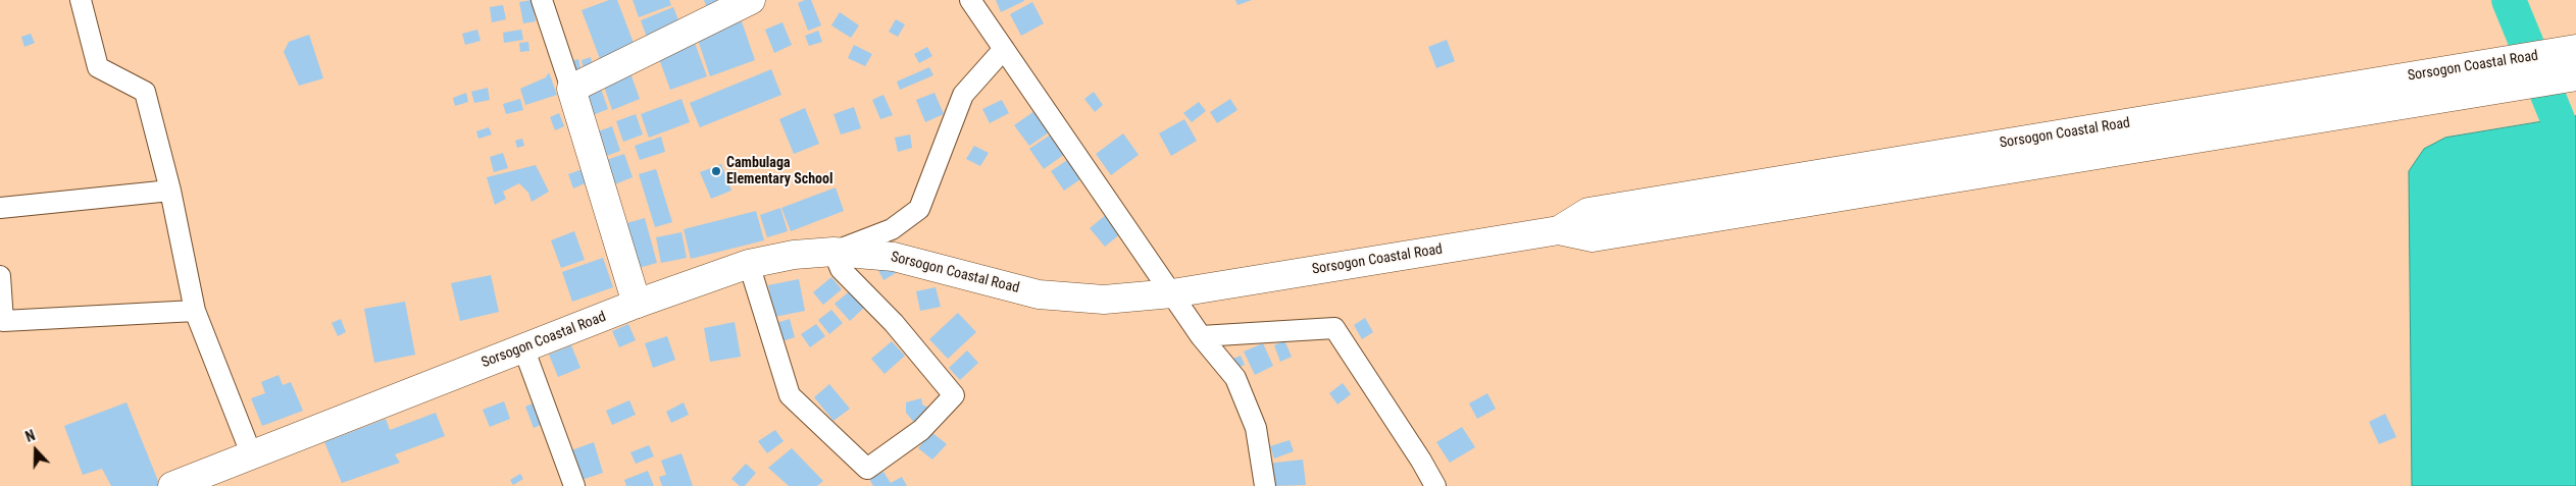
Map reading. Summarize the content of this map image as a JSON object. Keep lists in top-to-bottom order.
{
  "streets": {
    "main road": ["Sorsogon Coastal Road"]
  },
  "places": ["Cambulaga Elementary School"],
  "north": "top"
}
